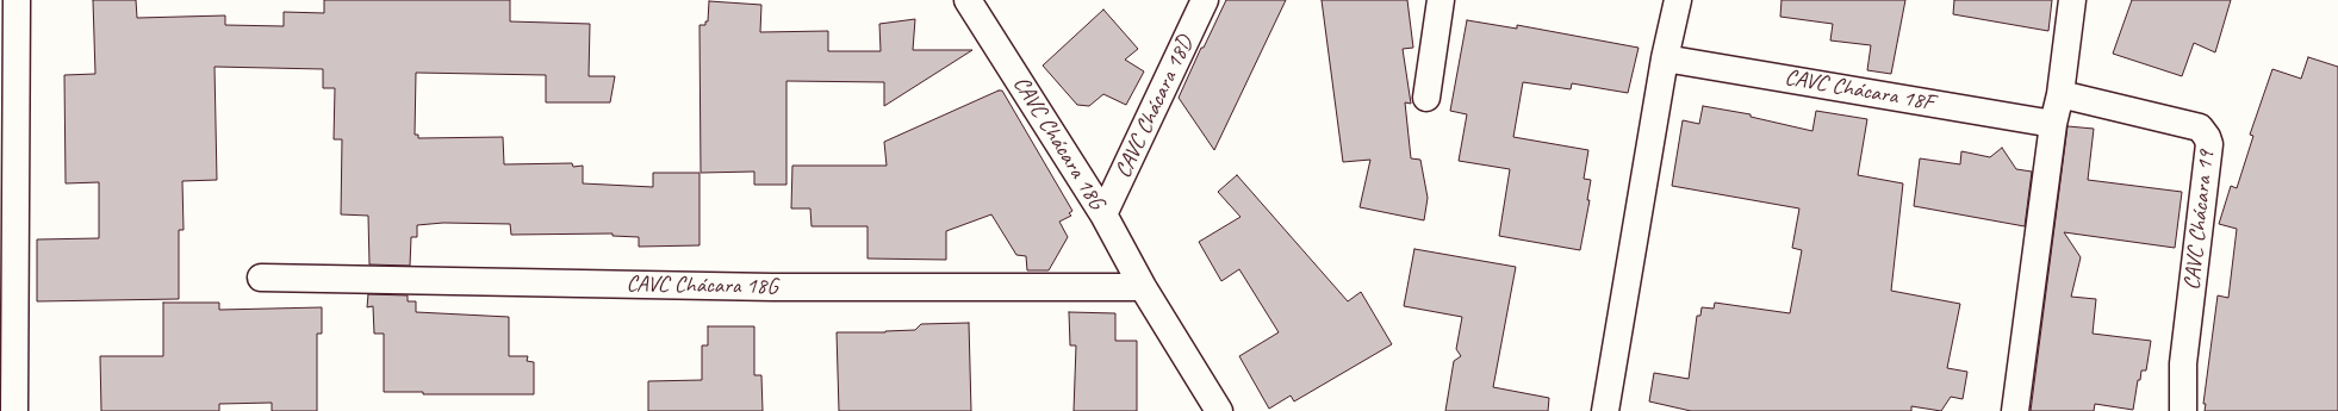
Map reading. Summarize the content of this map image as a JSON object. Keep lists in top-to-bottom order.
{
  "streets": {
    "street": [
      "CAVC Chácara 18F",
      "CAVC Chácara 18D",
      "CAVC Chácara 18G",
      "CAVC Chácara 19"
    ]
  },
  "crossings": [
    ["CAVC Chácara 18D", "CAVC Chácara 18G"]
  ]
}
